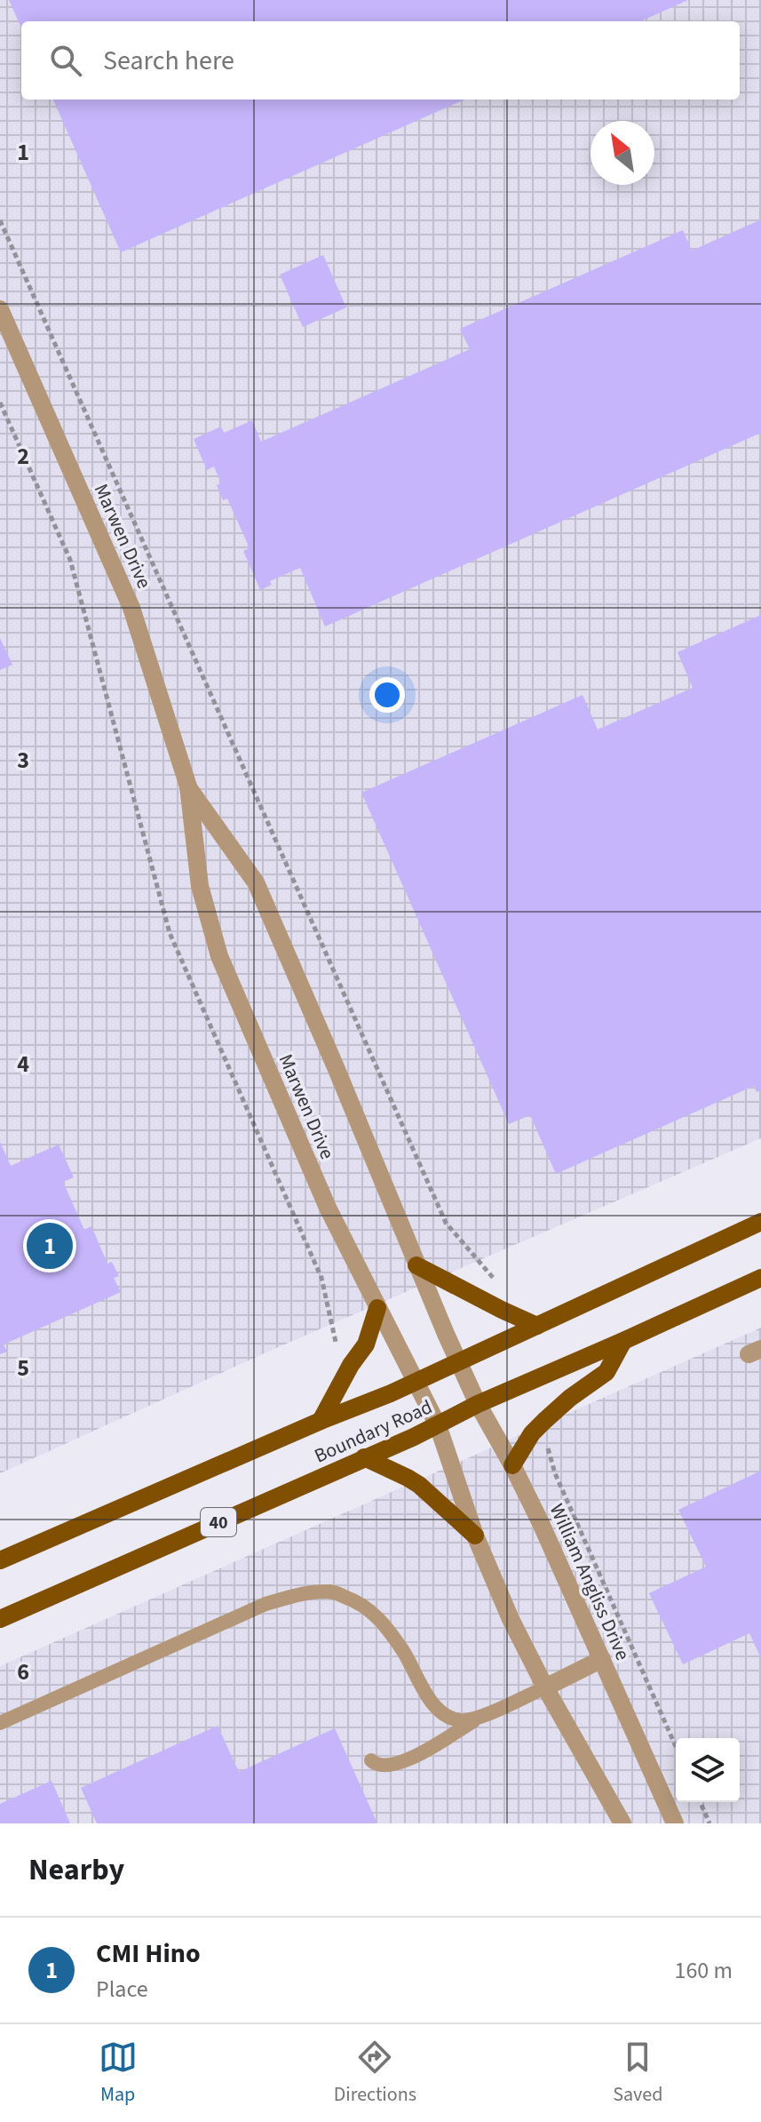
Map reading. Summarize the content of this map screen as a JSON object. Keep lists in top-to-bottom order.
{
  "streets": {
    "main road": ["Boundary Road", "40"],
    "street": ["Marwen Drive", "William Angliss Drive"]
  },
  "crossings": [
    ["Marwen Drive", "Boundary Road"],
    ["Marwen Drive", "William Angliss Drive"],
    ["Boundary Road", "William Angliss Drive"]
  ],
  "north": "top left",
  "page": {
    "search": "Search here",
    "pins": "1",
    "heading": "Nearby",
    "list": [
      {
        "mark": "1",
        "name": "CMI Hino",
        "note": "Place",
        "value": "160 m"
      }
    ],
    "nav": ["Map", "Directions", "Saved"]
  },
  "grid": {
    "rows": [
      "1",
      "2",
      "3",
      "4",
      "5",
      "6"
    ]
  }
}
